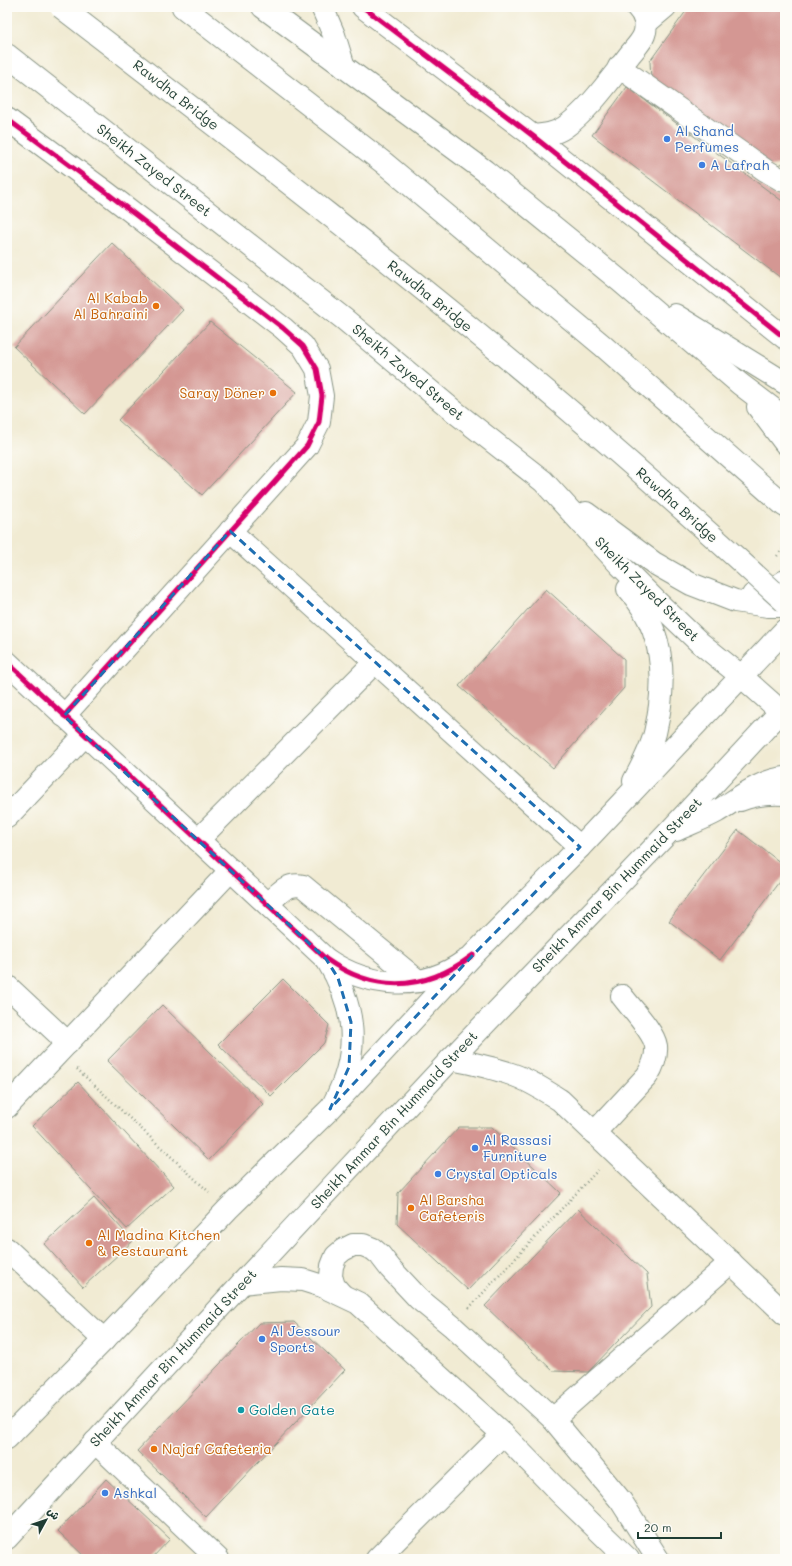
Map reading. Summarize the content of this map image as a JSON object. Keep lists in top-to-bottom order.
{
  "streets": {
    "main road": ["Rawdha Bridge", "Sheikh Zayed Street", "Sheikh Ammar Bin Hummaid Street"]
  },
  "crossings": [
    ["Sheikh Zayed Street", "Sheikh Ammar Bin Hummaid Street"]
  ],
  "places": [
    "Al Shand Perfumes",
    "A Lafrah",
    "Al Kabab Al Bahraini",
    "Saray Döner",
    "Al Rassasi Furniture",
    "Crystal Opticals",
    "Al Barsha Cafeteris",
    "Al Madina Kitchen & Restaurant",
    "Al Jessour Sports",
    "Golden Gate",
    "Najaf Cafeteria",
    "Ashkal"
  ],
  "scale_bar": "20 m",
  "north": "top right"
}
